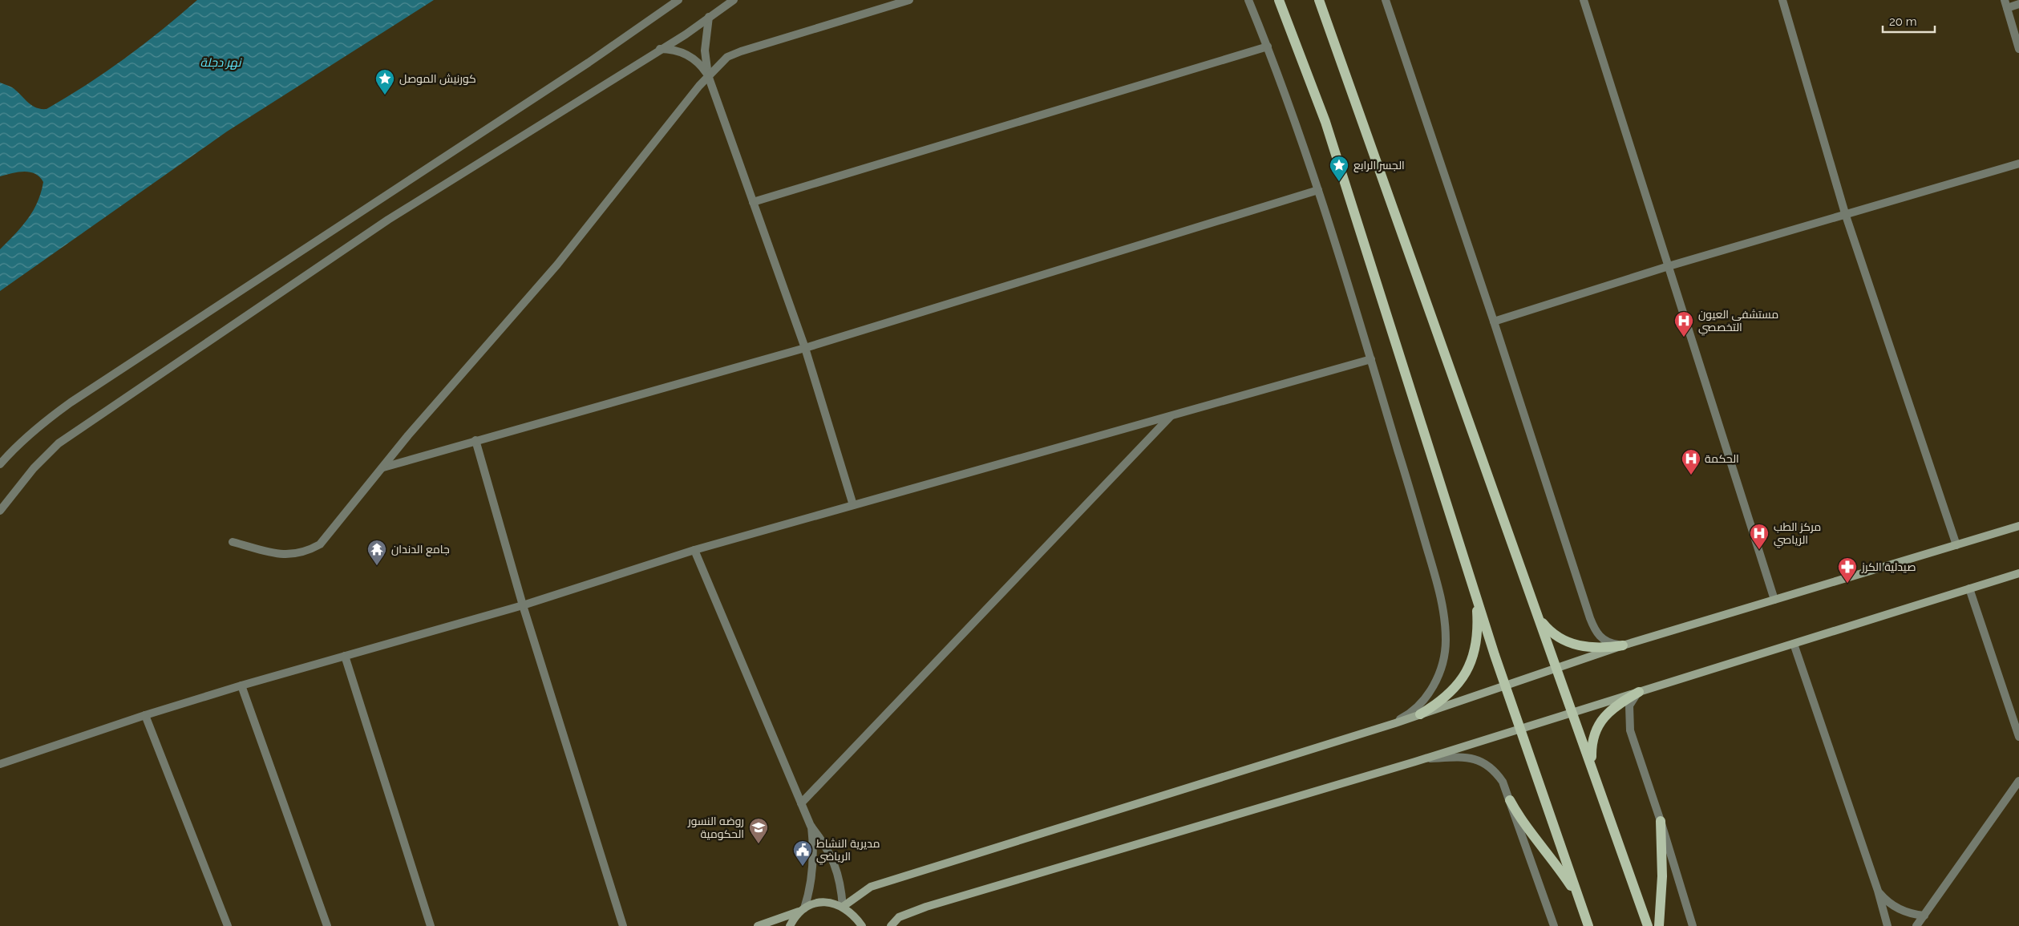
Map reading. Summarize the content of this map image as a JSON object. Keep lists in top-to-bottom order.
{
  "water": ["نهر دجلة"],
  "places": {
    "place": ["كورنيش الموصل", "الجسر الرابع"],
    "hospital": ["مستشفى العيون التخصصي", "الحكمة", "مركز الطب الرياصي"],
    "temple": ["جامع الدندان"],
    "pharmacy": ["صيدلية الكرز"],
    "school or university": ["روضه النسور الحكومية"],
    "public building": ["مديرية النشاط الرياضي"]
  },
  "scale_bar": "20 m"
}
